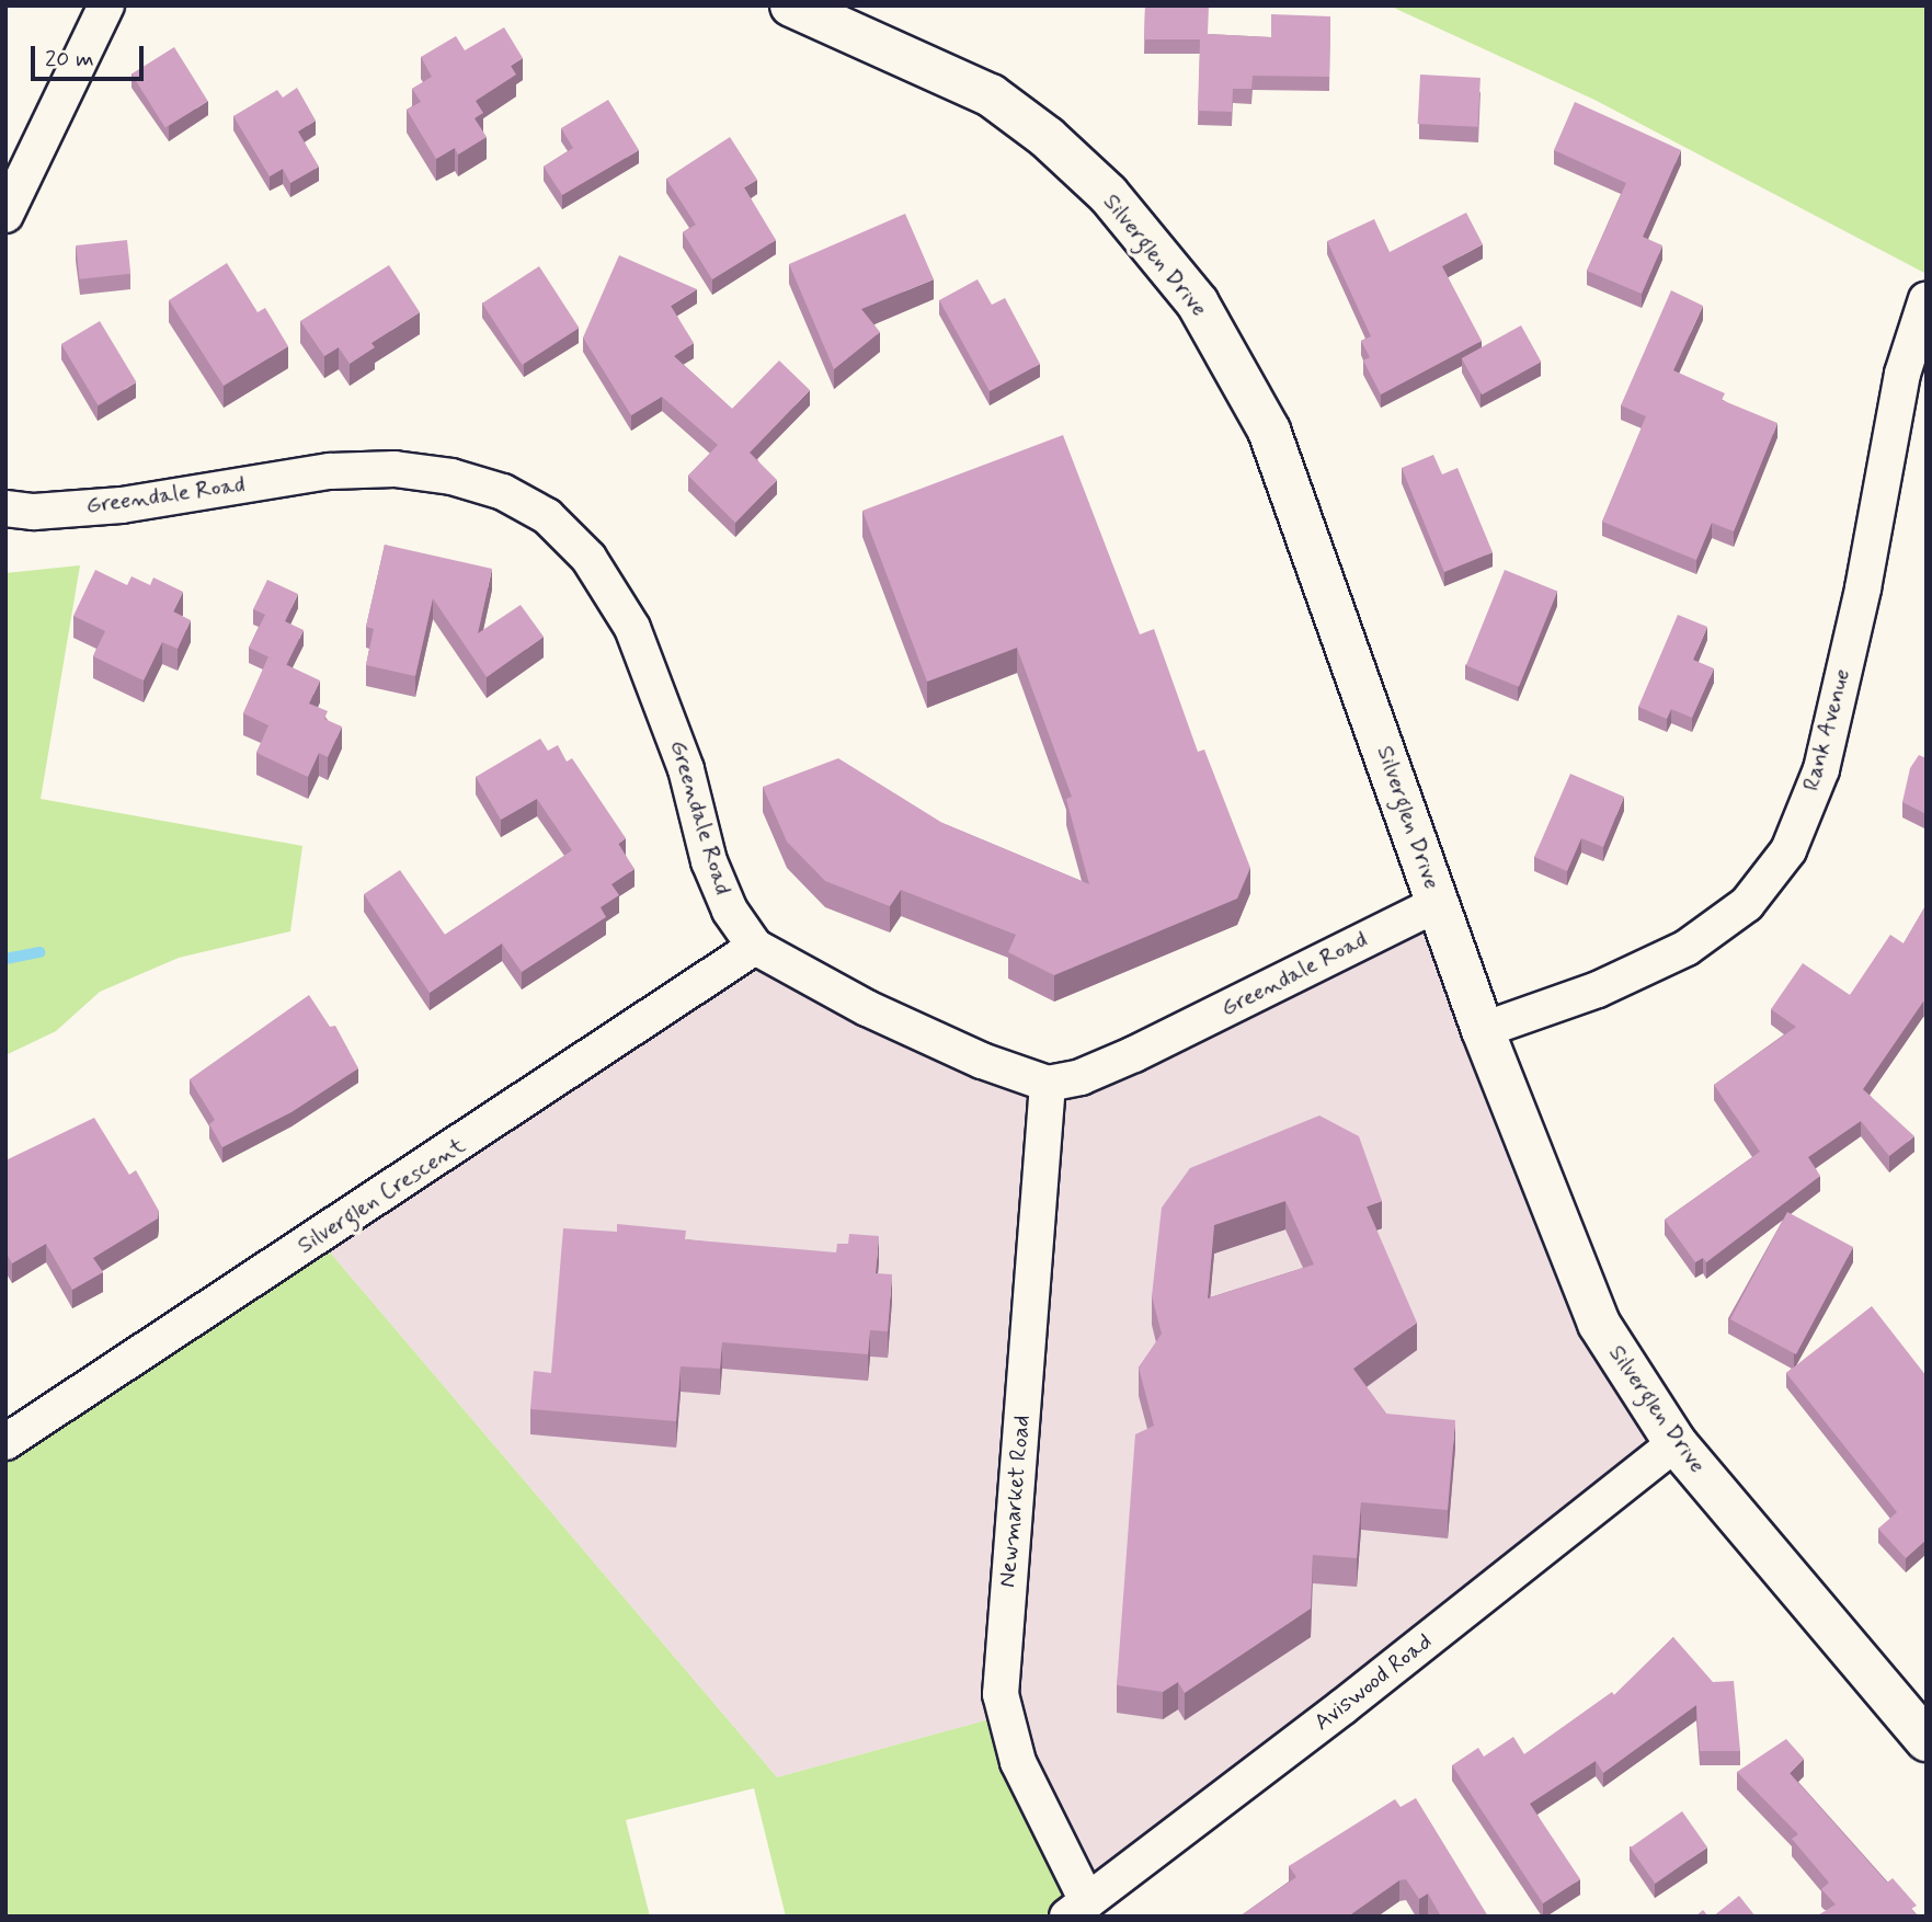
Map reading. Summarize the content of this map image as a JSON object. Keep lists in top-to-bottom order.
{
  "streets": {
    "street": [
      "Silverglen Drive",
      "Greendale Road",
      "Rank Avenue",
      "Silverglen Crescent",
      "Newmarket Road",
      "Aviswood Road"
    ]
  },
  "crossings": [
    ["Silverglen Drive", "Greendale Road"],
    ["Silverglen Drive", "Rank Avenue"],
    ["Silverglen Drive", "Aviswood Road"],
    ["Greendale Road", "Silverglen Crescent"],
    ["Greendale Road", "Newmarket Road"],
    ["Newmarket Road", "Aviswood Road"]
  ],
  "scale_bar": "20 m"
}
